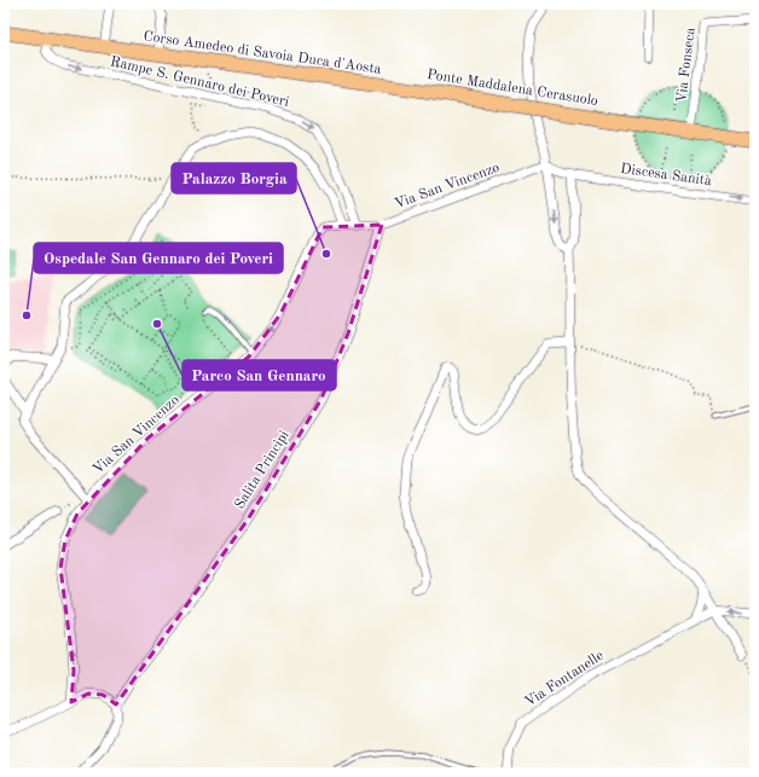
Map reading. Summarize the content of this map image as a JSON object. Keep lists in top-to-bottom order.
{
  "streets": {
    "main road": ["Corso Amedeo di Savoia Duca d'Aosta", "Ponte Maddalena Cerasuolo"],
    "street": [
      "Via Fonseca",
      "Rampe S. Gennaro dei Poveri",
      "Discesa Sanità",
      "Via San Vincenzo",
      "Salita Principi",
      "Via Fontanelle"
    ]
  },
  "crossings": [
    ["Corso Amedeo di Savoia Duca d'Aosta", "Rampe S. Gennaro dei Poveri"],
    ["Corso Amedeo di Savoia Duca d'Aosta", "Ponte Maddalena Cerasuolo"],
    ["Via Fonseca", "Ponte Maddalena Cerasuolo"],
    ["Rampe S. Gennaro dei Poveri", "Via San Vincenzo"],
    ["Discesa Sanità", "Via San Vincenzo"],
    ["Via San Vincenzo", "Salita Principi"]
  ],
  "one_way": ["Rampe S. Gennaro dei Poveri", "Discesa Sanità", "Via San Vincenzo"],
  "places": ["Palazzo Borgia", "Ospedale San Gennaro dei Poveri", "Parco San Gennaro"]
}
